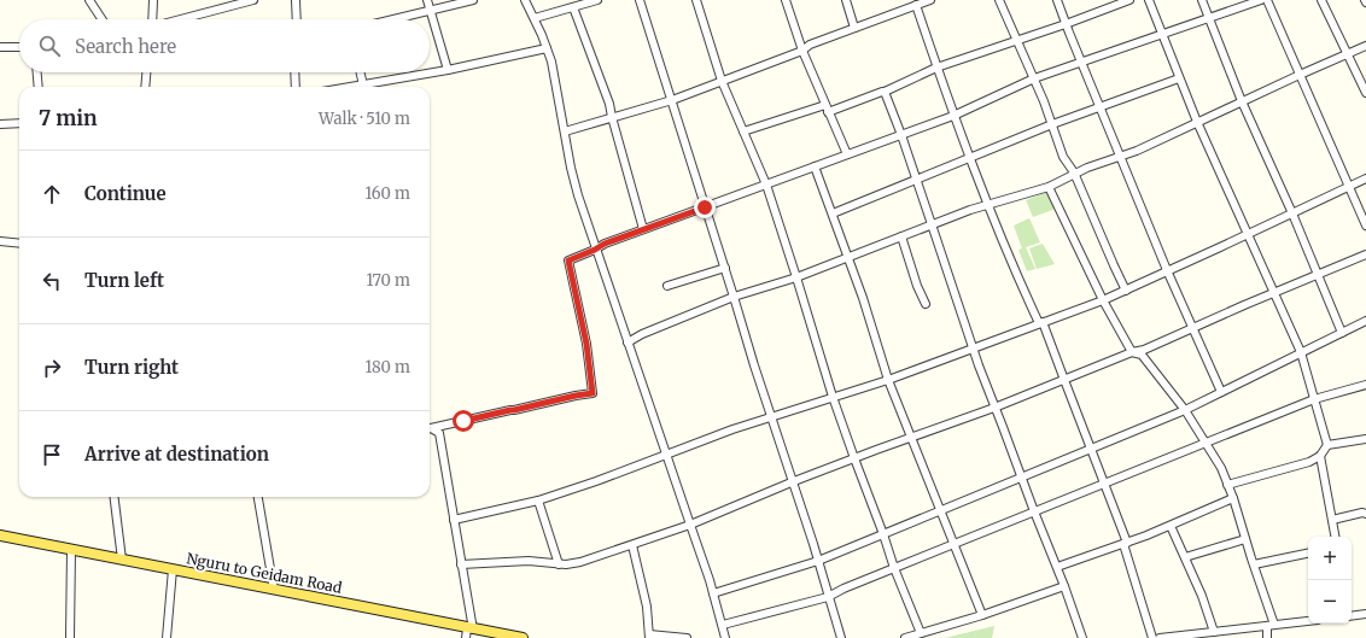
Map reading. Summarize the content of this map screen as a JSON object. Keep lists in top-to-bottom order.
{
  "streets": {
    "main road": ["Nguru to Geidam Road"]
  },
  "page": {
    "search": "Search here",
    "heading": ["7 min", "Walk · 510 m"],
    "list": [
      ["Continue", "160 m"],
      ["Turn left", "170 m"],
      ["Turn right", "180 m"],
      "Arrive at destination"
    ],
    "map_buttons": ["+", "−"]
  }
}
